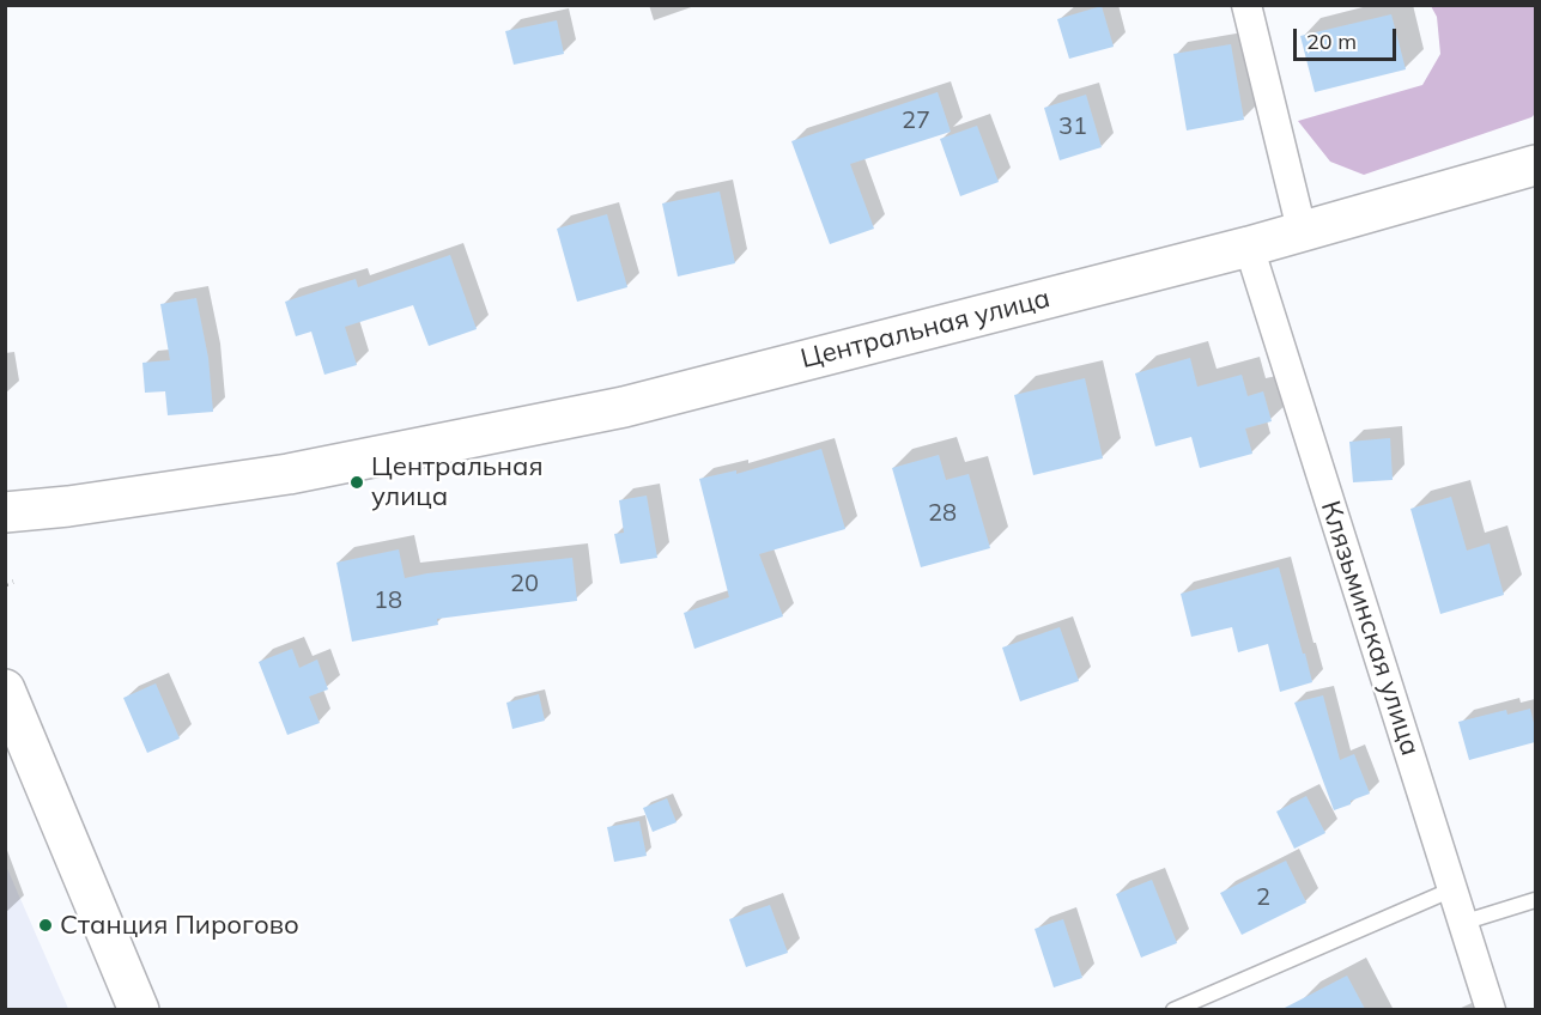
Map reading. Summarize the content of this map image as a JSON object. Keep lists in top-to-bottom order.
{
  "streets": {
    "street": ["Центральная улица", "Клязьминская улица"]
  },
  "crossings": [
    ["Центральная улица", "Клязьминская улица"]
  ],
  "places": ["Центральная улица", "Станция Пирогово"],
  "house_numbers": [
    "27",
    "31",
    "28",
    "20",
    "18",
    "2"
  ],
  "scale_bar": "20 m"
}
